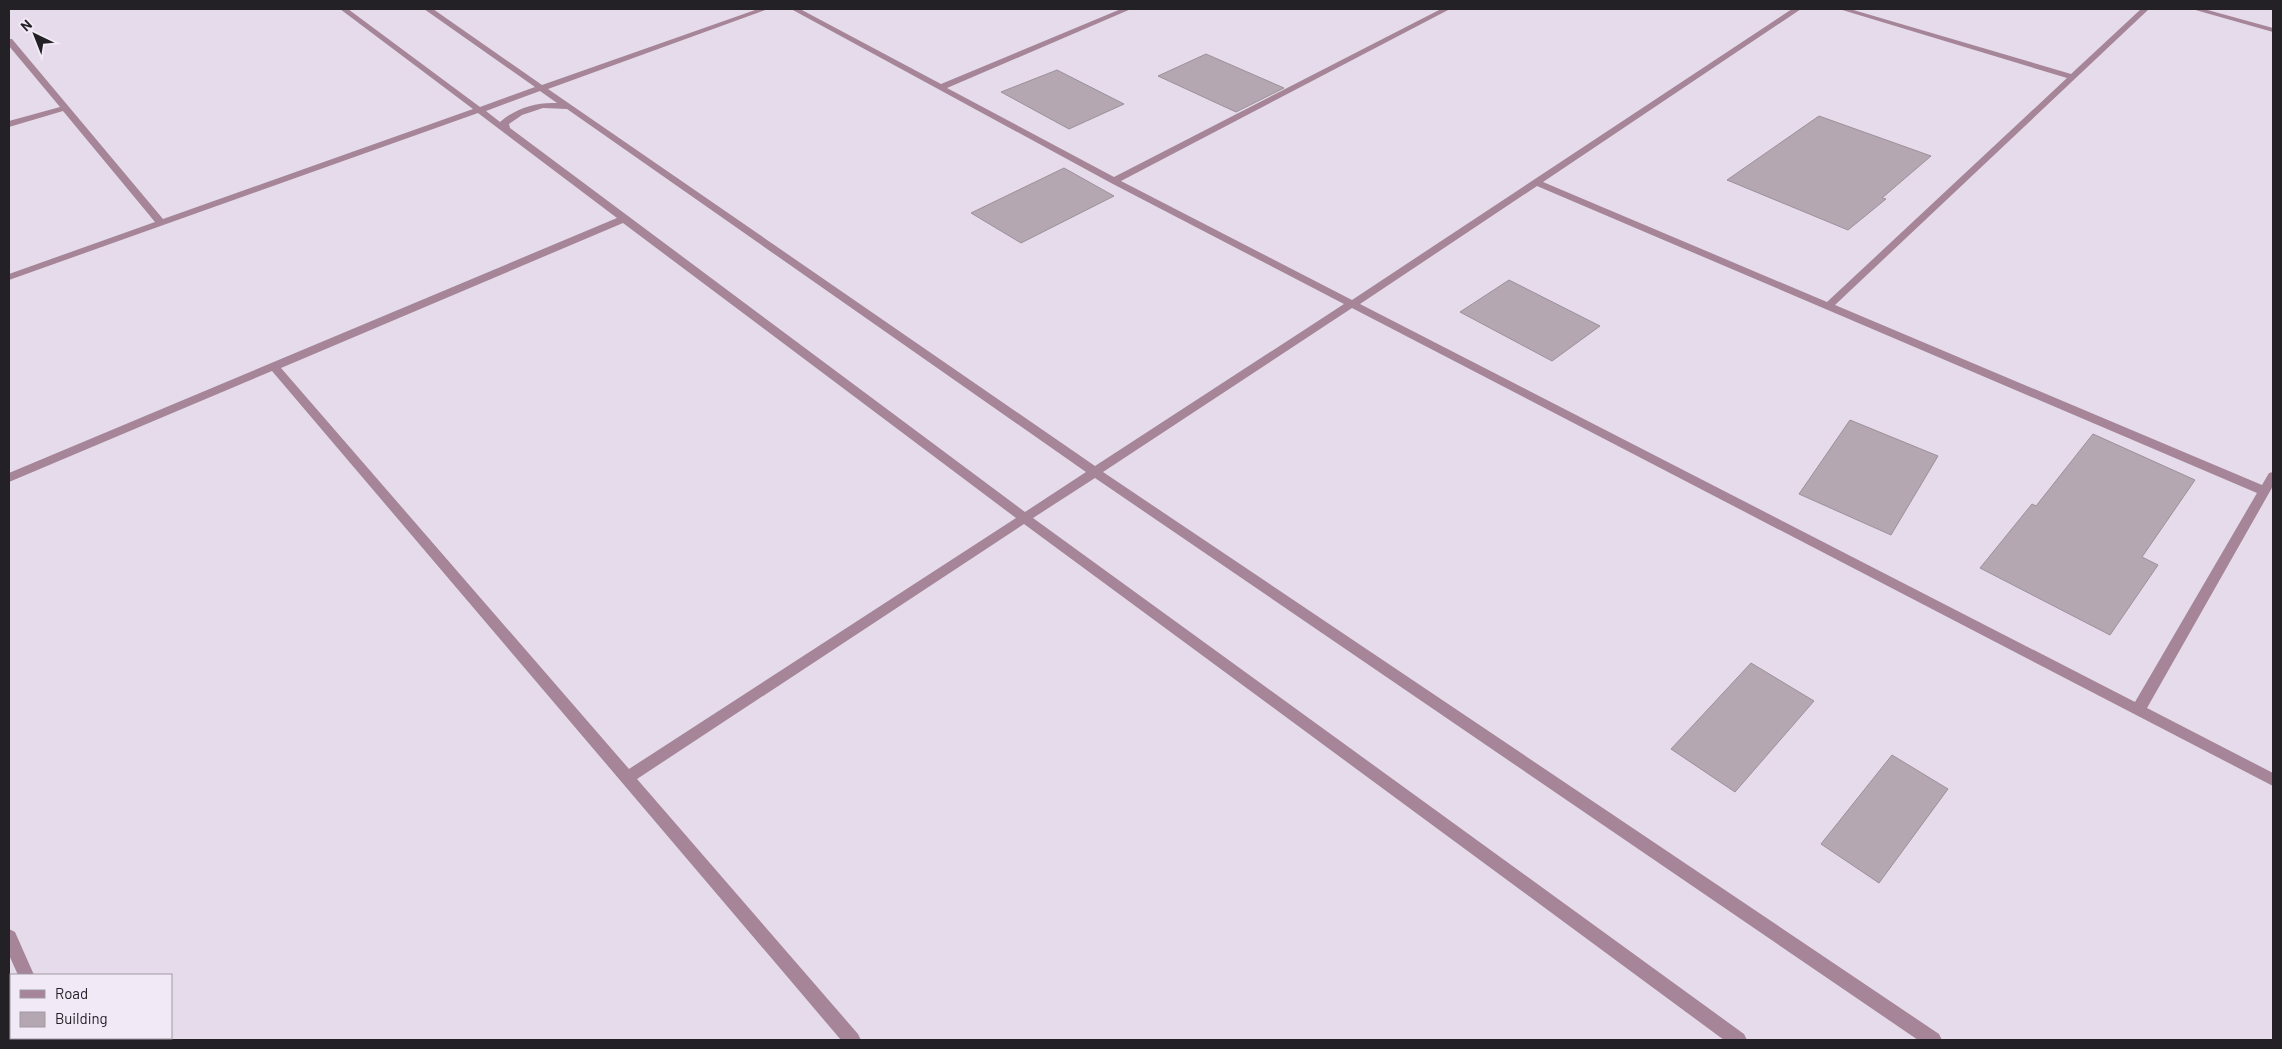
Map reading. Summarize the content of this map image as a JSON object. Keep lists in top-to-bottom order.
{
  "legend": ["Road", "Building"],
  "north": "top left"
}
